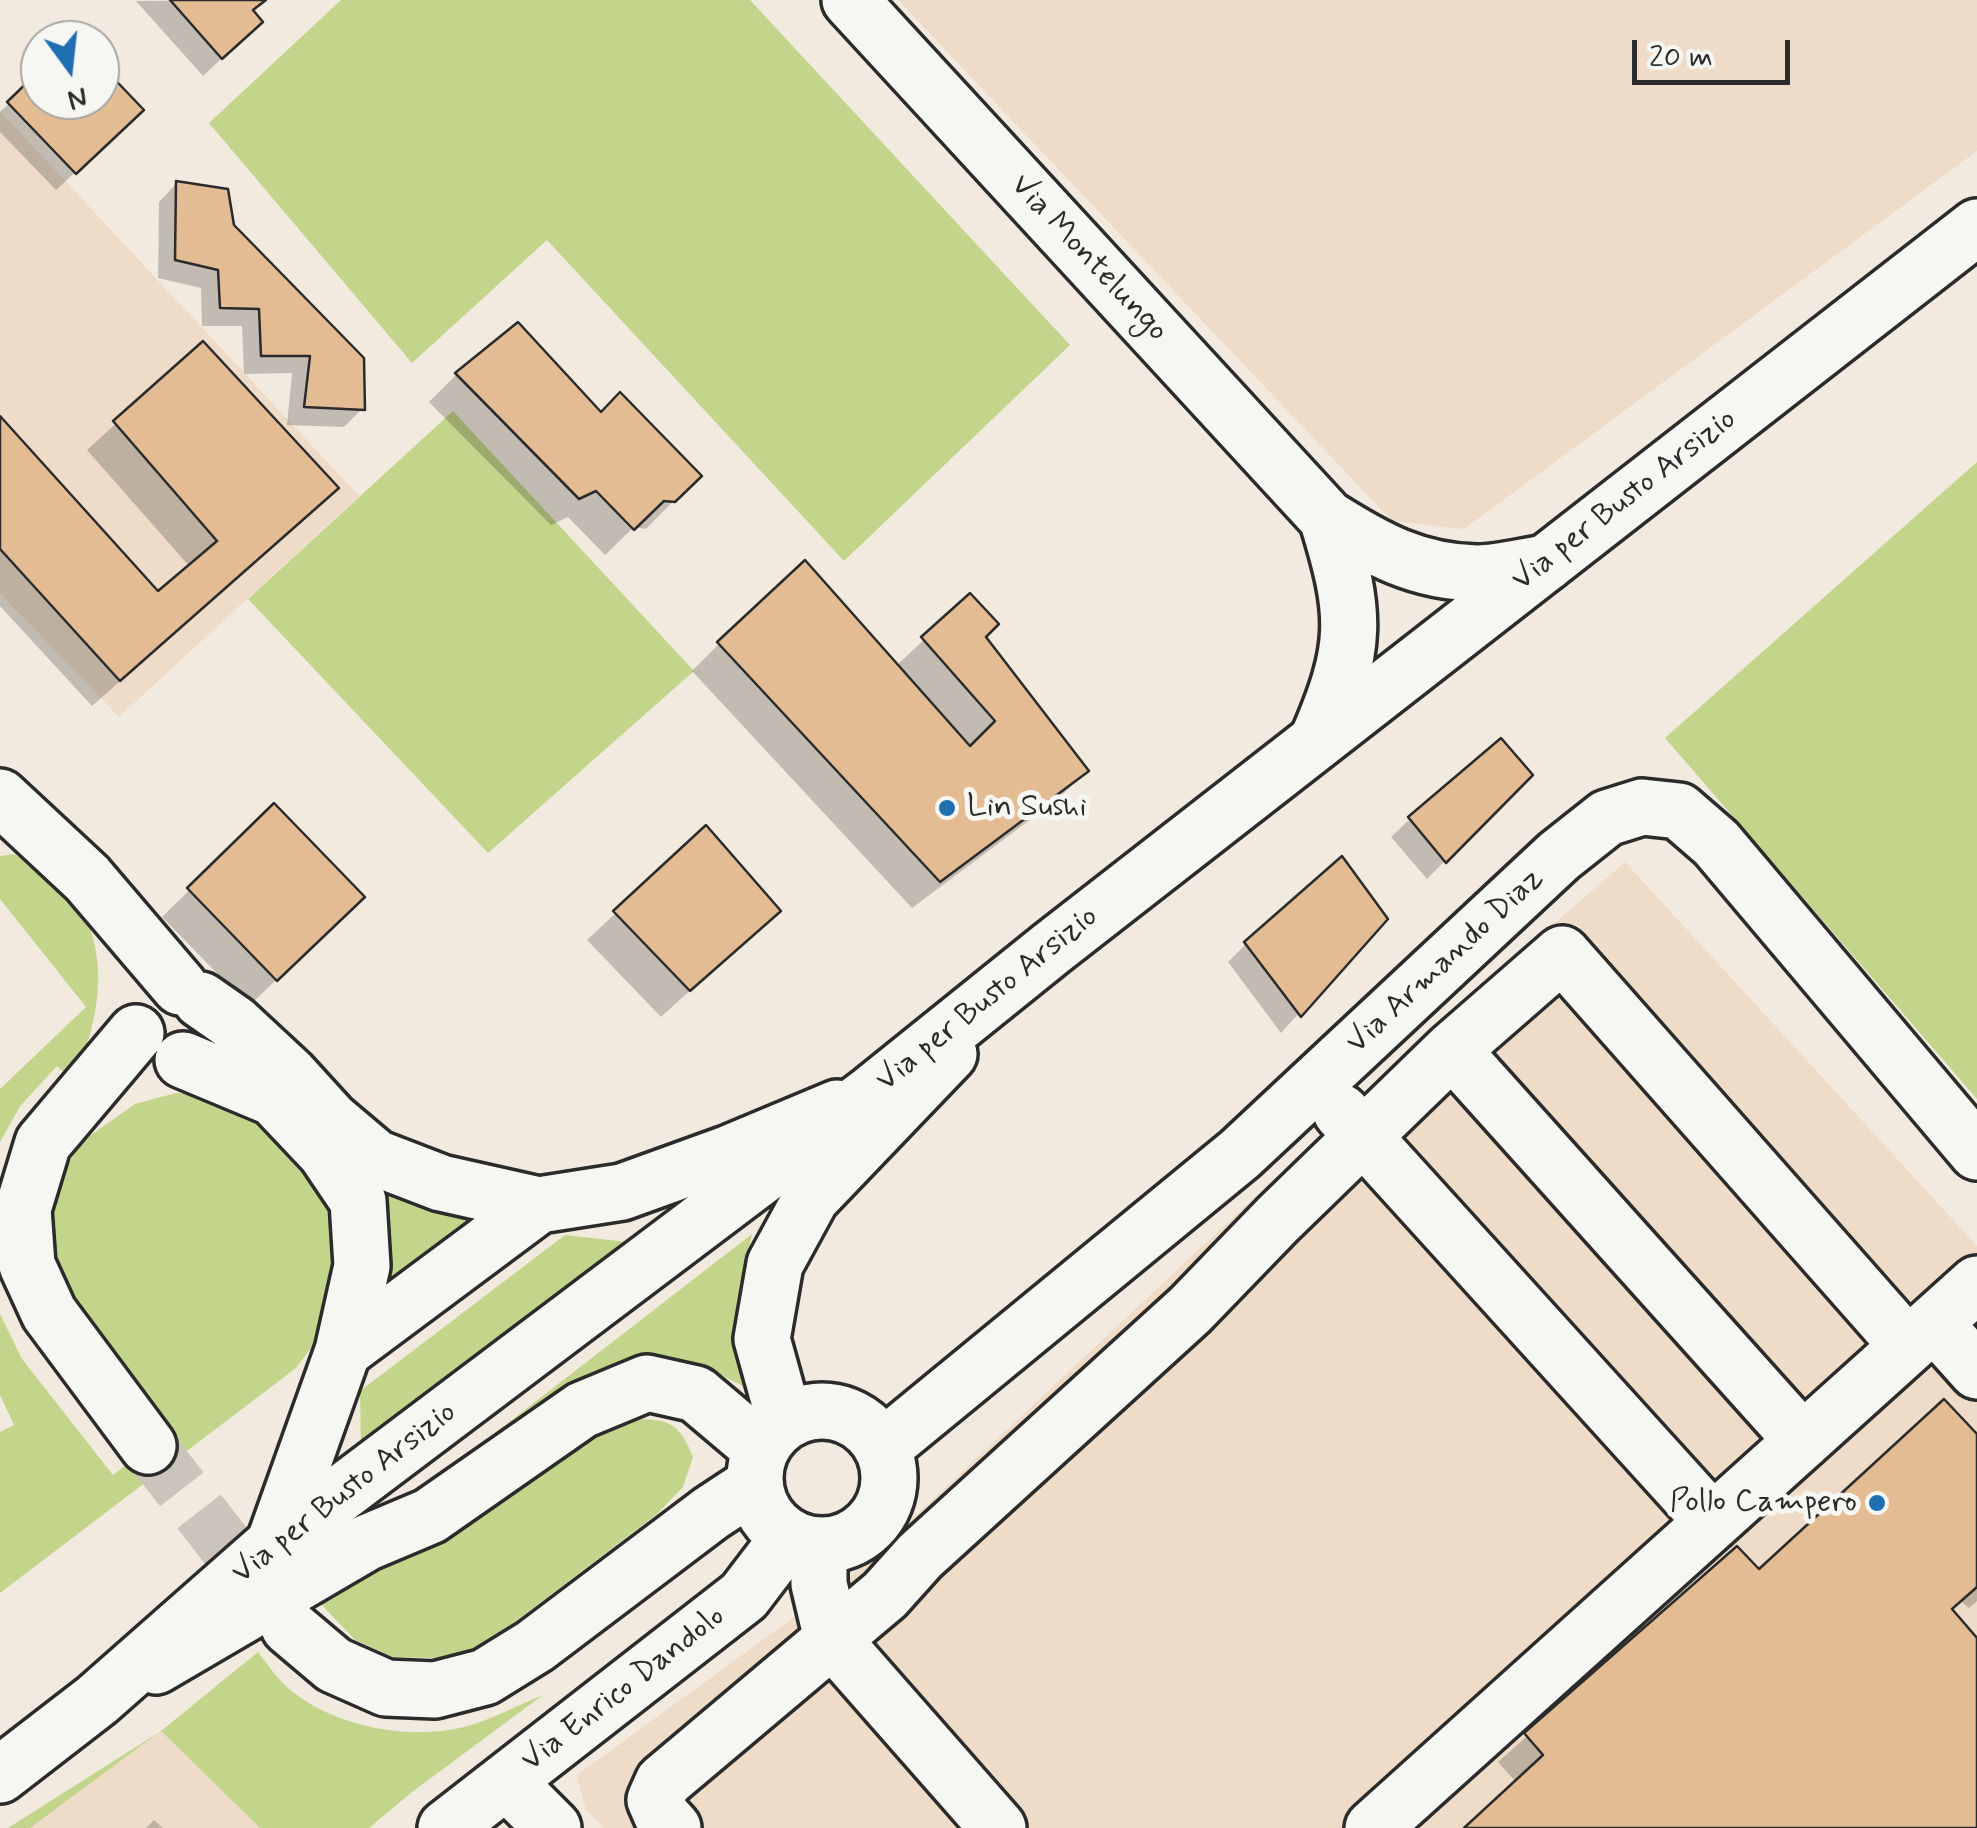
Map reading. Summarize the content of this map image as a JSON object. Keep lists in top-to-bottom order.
{
  "streets": {
    "street": [
      "Via Montelungo",
      "Via per Busto Arsizio",
      "Via Armando Diaz",
      "Via Enrico Dandolo"
    ]
  },
  "crossings": [
    ["Via Montelungo", "Via per Busto Arsizio"],
    ["Via Armando Diaz", "Via Enrico Dandolo"]
  ],
  "places": ["Lin Sushi", "Pollo Campero"],
  "scale_bar": "20 m",
  "north": "bottom"
}
